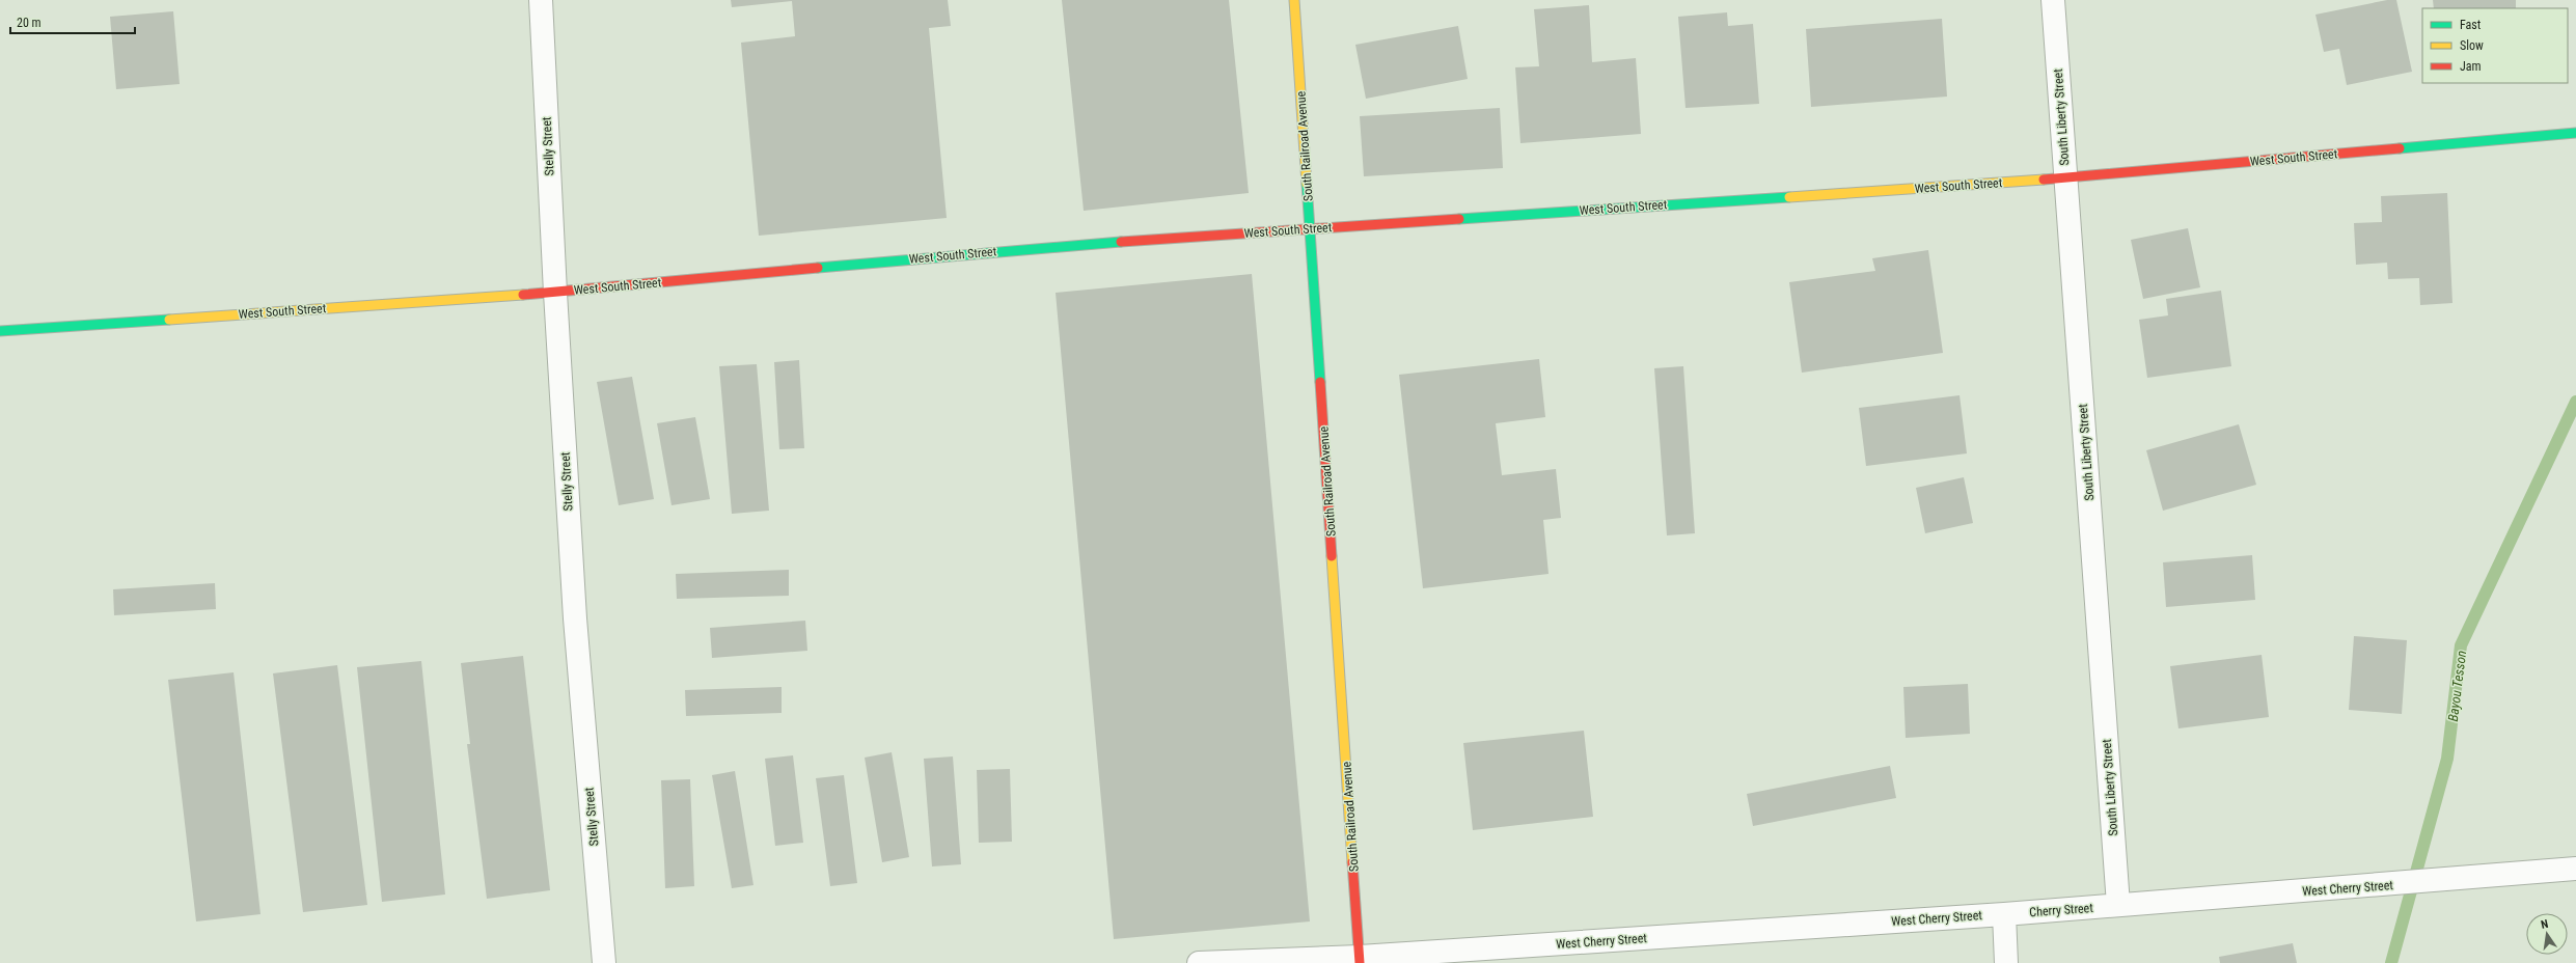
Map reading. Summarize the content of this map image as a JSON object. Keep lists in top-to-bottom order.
{
  "streets": {
    "street": [
      "South Liberty Street",
      "Stelly Street",
      "South Railroad Avenue",
      "West South Street",
      "West Cherry Street",
      "Cherry Street"
    ]
  },
  "crossings": [
    ["South Liberty Street", "West South Street"],
    ["South Liberty Street", "West Cherry Street"],
    ["South Liberty Street", "Cherry Street"],
    ["Stelly Street", "West South Street"],
    ["South Railroad Avenue", "West South Street"],
    ["South Railroad Avenue", "West Cherry Street"],
    ["West Cherry Street", "Cherry Street"]
  ],
  "water": ["Bayou Tesson"],
  "legend": ["Fast", "Slow", "Jam"],
  "scale_bar": "20 m",
  "north": "top"
}
